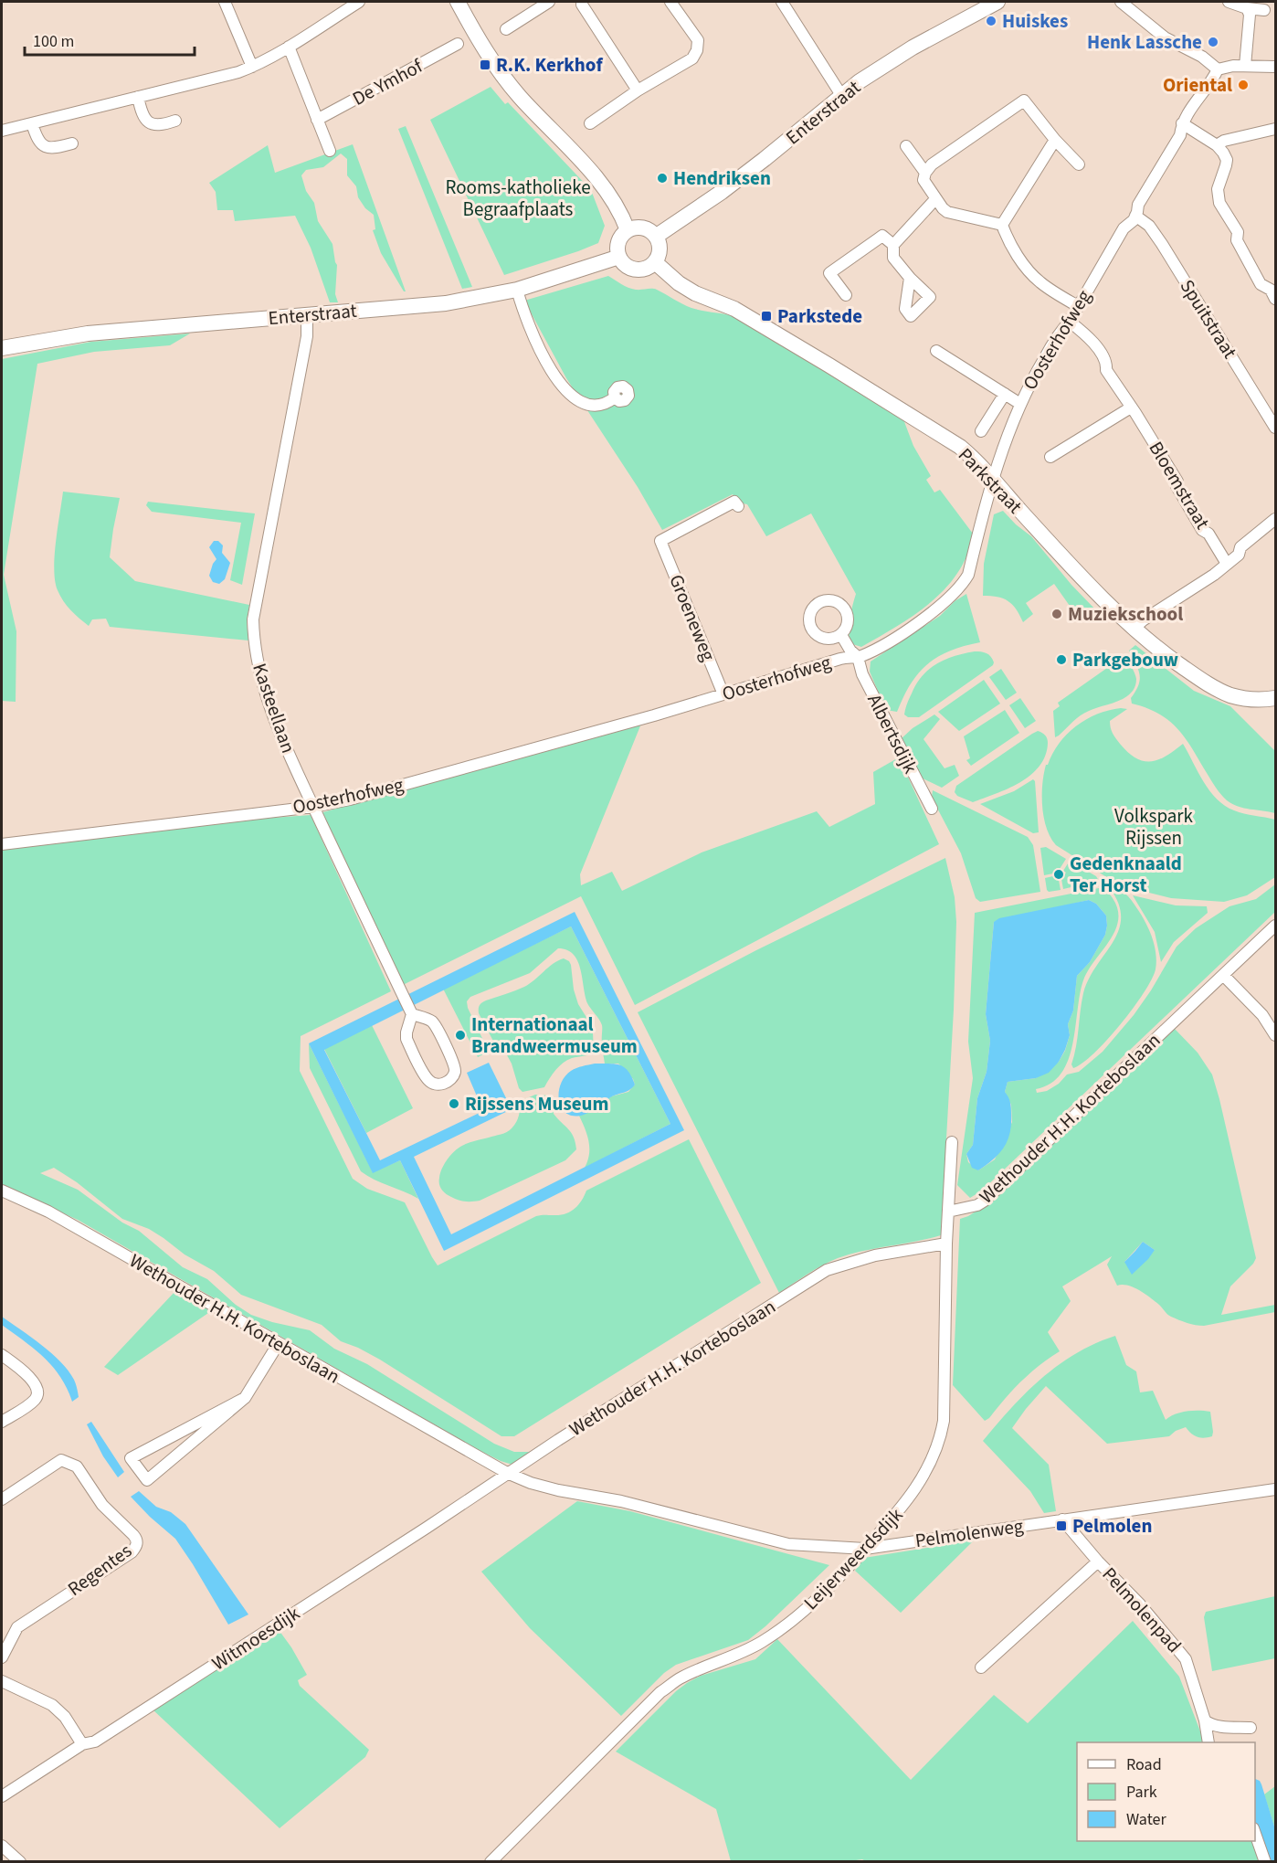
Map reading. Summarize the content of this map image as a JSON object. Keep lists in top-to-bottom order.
{
  "streets": {
    "main road": ["Enterstraat", "Parkstraat"],
    "street": [
      "De Ymhof",
      "Spuitstraat",
      "Oosterhofweg",
      "Bloemstraat",
      "Groeneweg",
      "Kasteellaan",
      "Albertsdijk",
      "Wethouder H.H. Korteboslaan",
      "Pelmolenweg",
      "Leijerweerdsdijk",
      "Regentes",
      "Pelmolenpad",
      "Witmoesdijk"
    ]
  },
  "crossings": [
    ["Enterstraat", "Parkstraat"],
    ["Enterstraat", "Kasteellaan"],
    ["Spuitstraat", "Oosterhofweg"],
    ["Oosterhofweg", "Parkstraat"],
    ["Oosterhofweg", "Bloemstraat"],
    ["Oosterhofweg", "Groeneweg"],
    ["Oosterhofweg", "Kasteellaan"],
    ["Oosterhofweg", "Albertsdijk"],
    ["Wethouder H.H. Korteboslaan", "Pelmolenweg"],
    ["Wethouder H.H. Korteboslaan", "Leijerweerdsdijk"],
    ["Wethouder H.H. Korteboslaan", "Witmoesdijk"],
    ["Pelmolenweg", "Leijerweerdsdijk"],
    ["Pelmolenweg", "Pelmolenpad"],
    ["Pelmolenweg", "Witmoesdijk"]
  ],
  "parks": ["Rooms-katholieke Begraafplaats", "Volkspark Rijssen"],
  "places": {
    "other": [
      "Huiskes",
      "Henk Lassche",
      "Oriental",
      "Hendriksen",
      "Muziekschool",
      "Parkgebouw",
      "Gedenknaald Ter Horst",
      "Internationaal Brandweermuseum",
      "Rijssens Museum"
    ],
    "transit": ["R.K. Kerkhof", "Parkstede", "Pelmolen"]
  },
  "legend": ["Road", "Park", "Water"],
  "scale_bar": "100 m"
}
